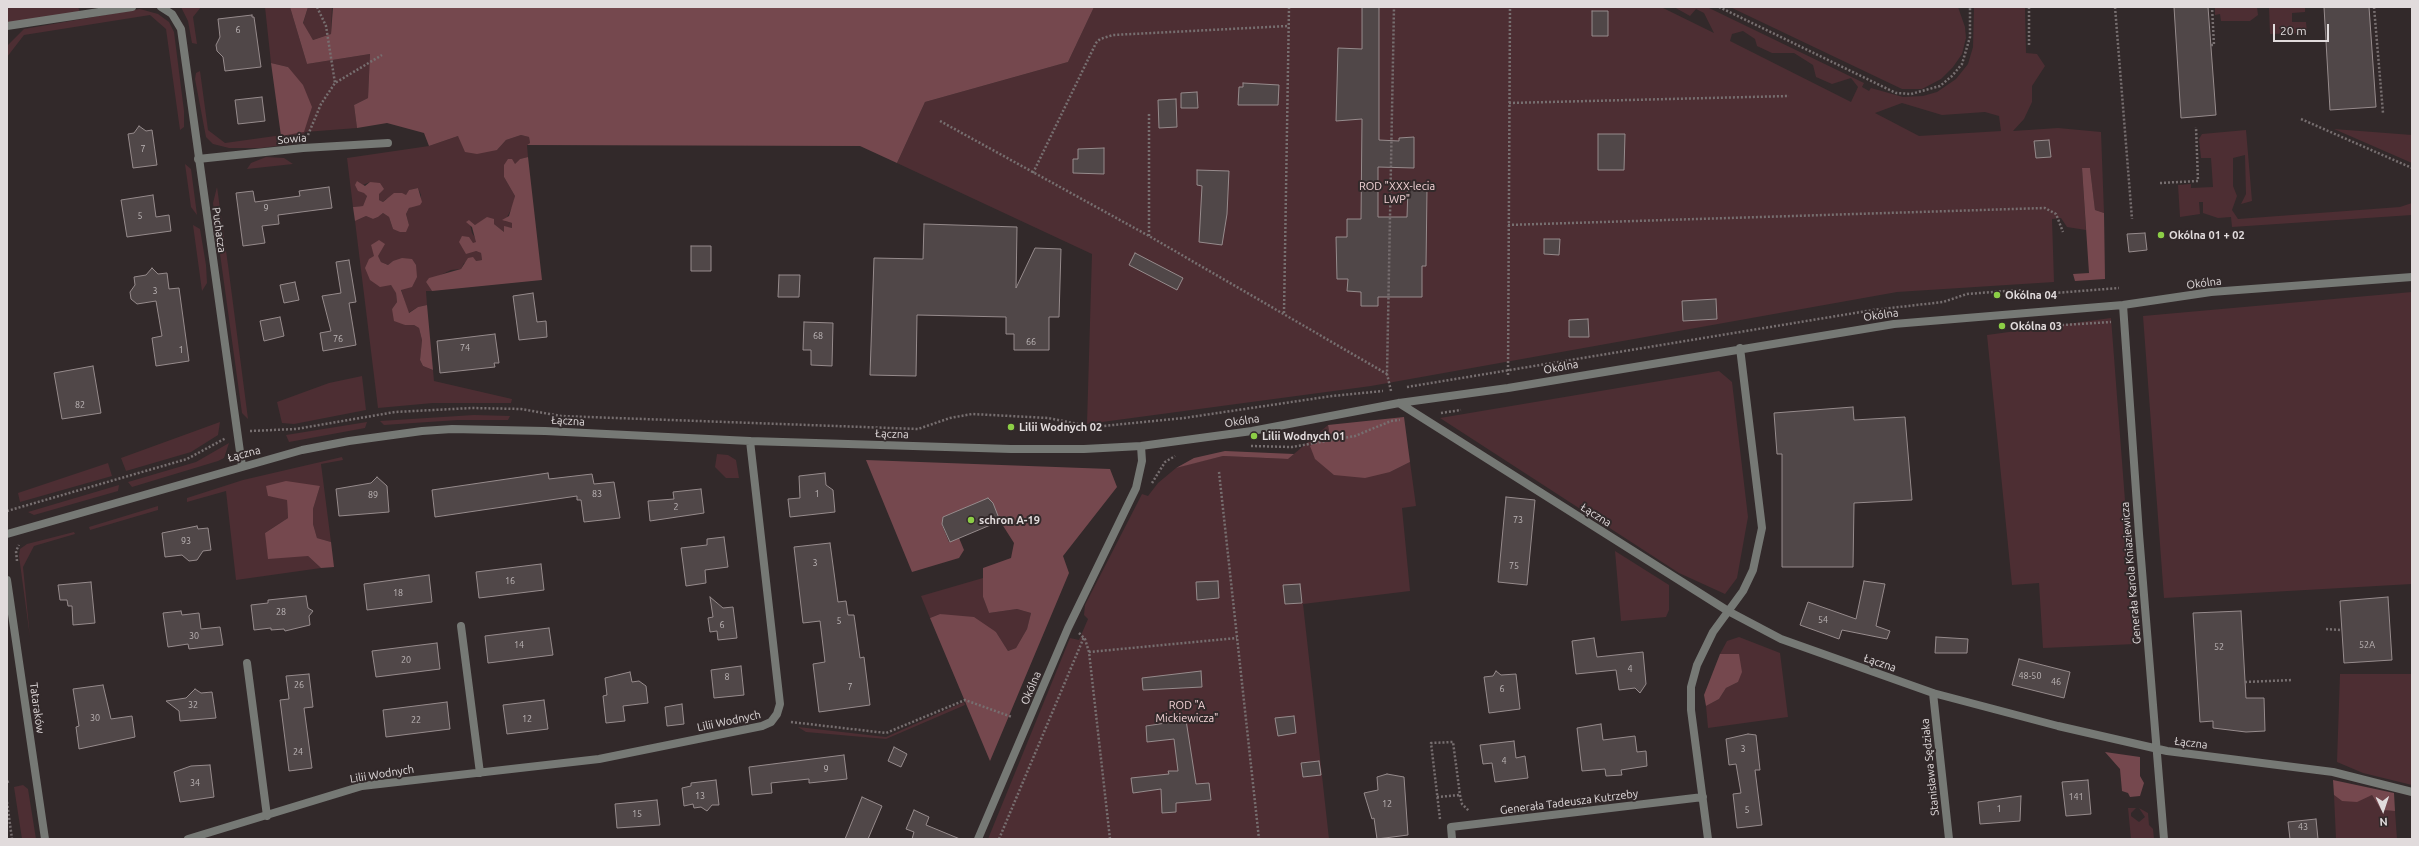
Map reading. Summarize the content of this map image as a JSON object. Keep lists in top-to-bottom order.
{
  "streets": {
    "street": [
      "Sowia",
      "Puchacza",
      "Okólna",
      "Łączna",
      "Generała Karola Kniaziewicza",
      "Tataraków",
      "Lilii Wodnych",
      "Stanisława Sędziaka",
      "Generała Tadeusza Kutrzeby"
    ]
  },
  "crossings": [
    ["Sowia", "Puchacza"],
    ["Puchacza", "Łączna"],
    ["Okólna", "Łączna"],
    ["Okólna", "Generała Karola Kniaziewicza"],
    ["Łączna", "Generała Karola Kniaziewicza"],
    ["Łączna", "Lilii Wodnych"],
    ["Łączna", "Stanisława Sędziaka"]
  ],
  "parks": ["ROD \"XXX-lecia LWP\"", "ROD \"A Mickiewicza\""],
  "places": [
    "Okólna 01 + 02",
    "Okólna 04",
    "Okólna 03",
    "Lilii Wodnych 02",
    "Lilii Wodnych 01",
    "schron A-19"
  ],
  "house_numbers": [
    "6",
    "7",
    "9",
    "5",
    "3",
    "68",
    "76",
    "66",
    "74",
    "1",
    "82",
    "83",
    "1",
    "89",
    "2",
    "73",
    "93",
    "3",
    "75",
    "16",
    "18",
    "28",
    "54",
    "5",
    "6",
    "30",
    "14",
    "52A",
    "52",
    "20",
    "4",
    "48-50",
    "8",
    "46",
    "26",
    "7",
    "6",
    "32",
    "30",
    "12",
    "22",
    "3",
    "24",
    "4",
    "9",
    "34",
    "13",
    "141",
    "12",
    "1",
    "5",
    "15",
    "43"
  ],
  "scale_bar": "20 m",
  "north": "bottom"
}
